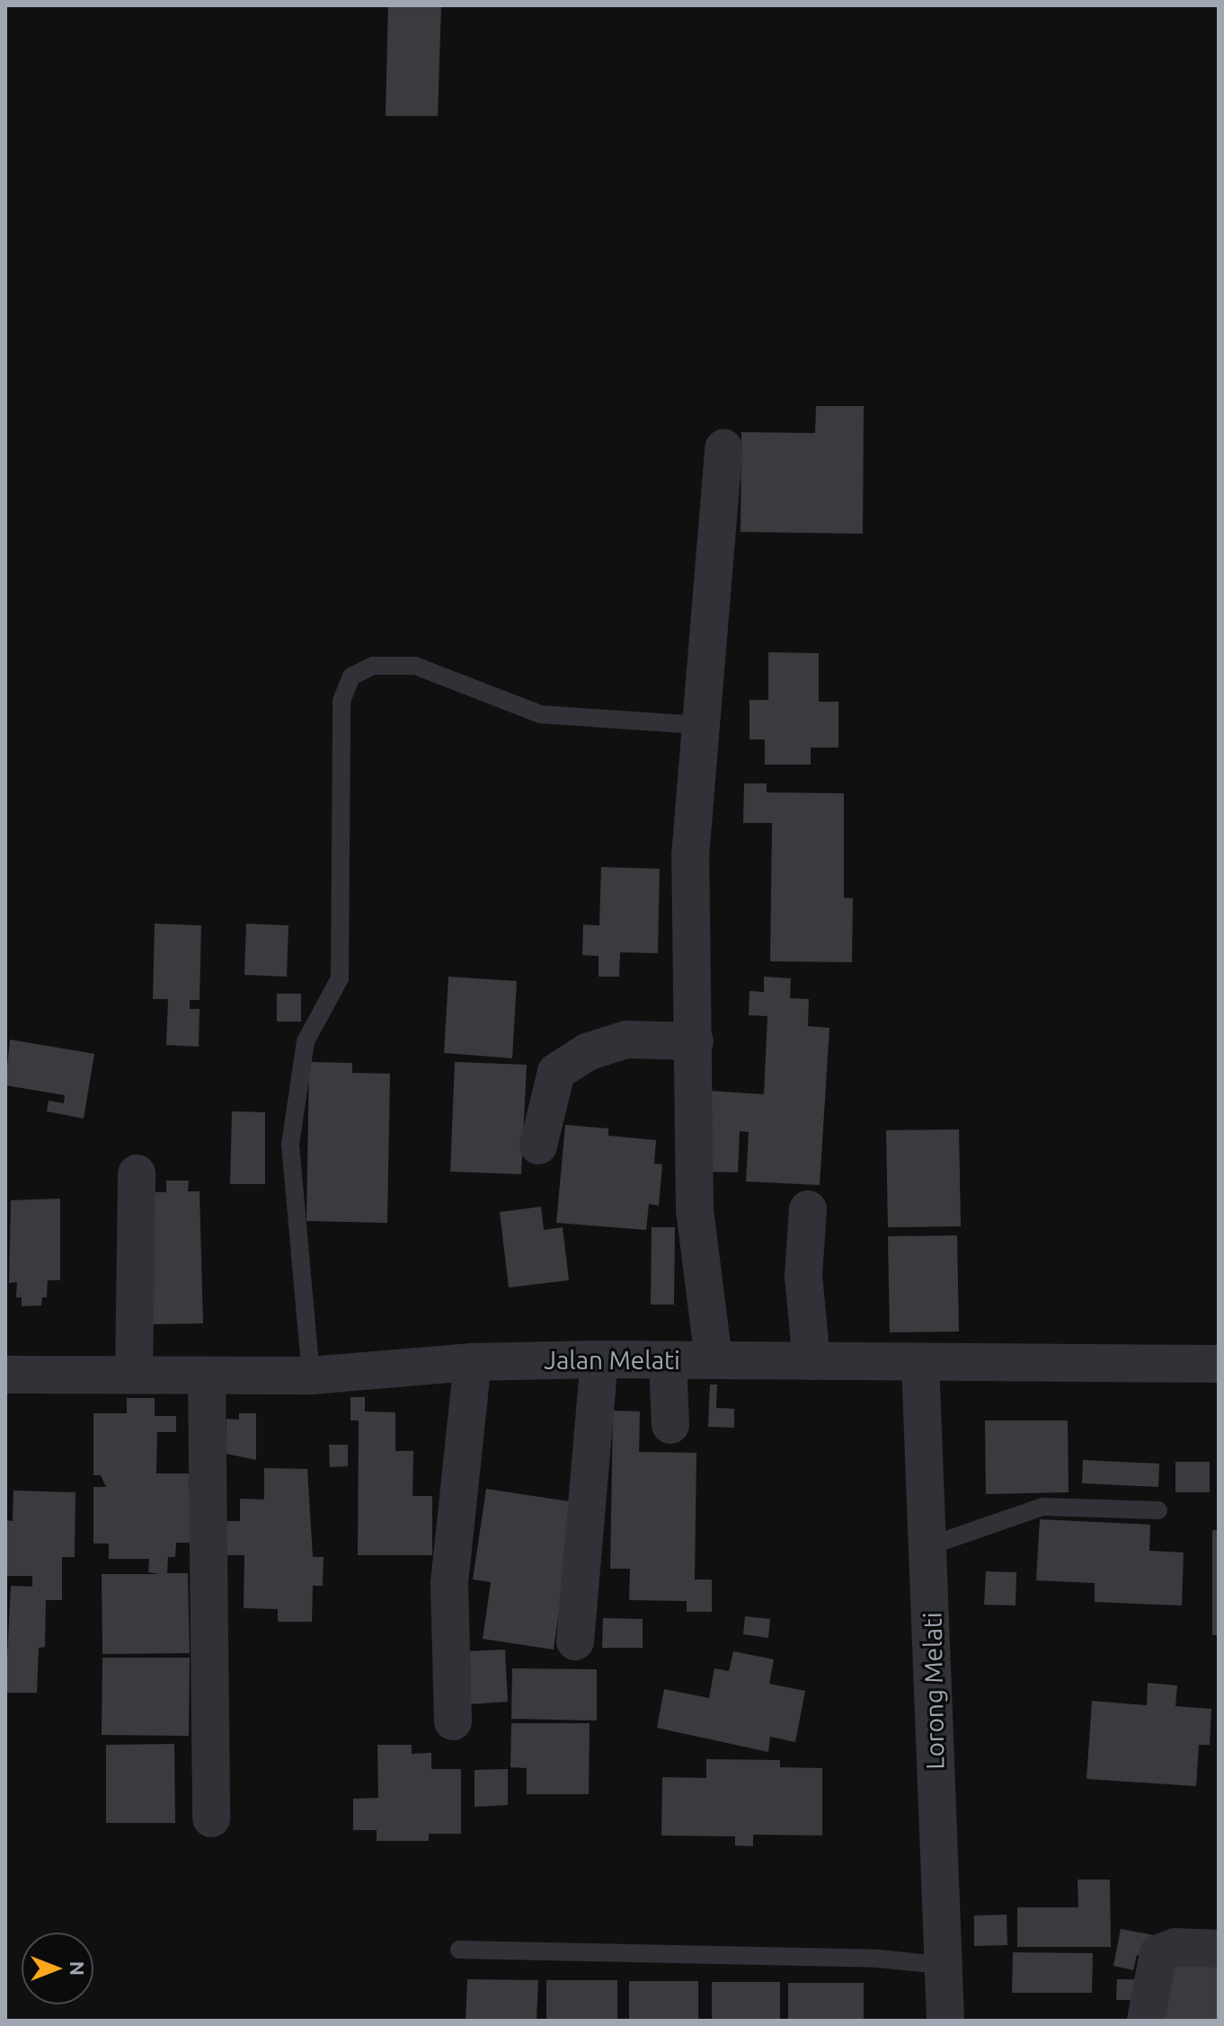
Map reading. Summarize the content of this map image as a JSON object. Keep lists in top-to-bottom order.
{
  "streets": {
    "street": ["Jalan Melati", "Lorong Melati"]
  },
  "crossings": [
    ["Jalan Melati", "Lorong Melati"]
  ],
  "north": "right"
}
